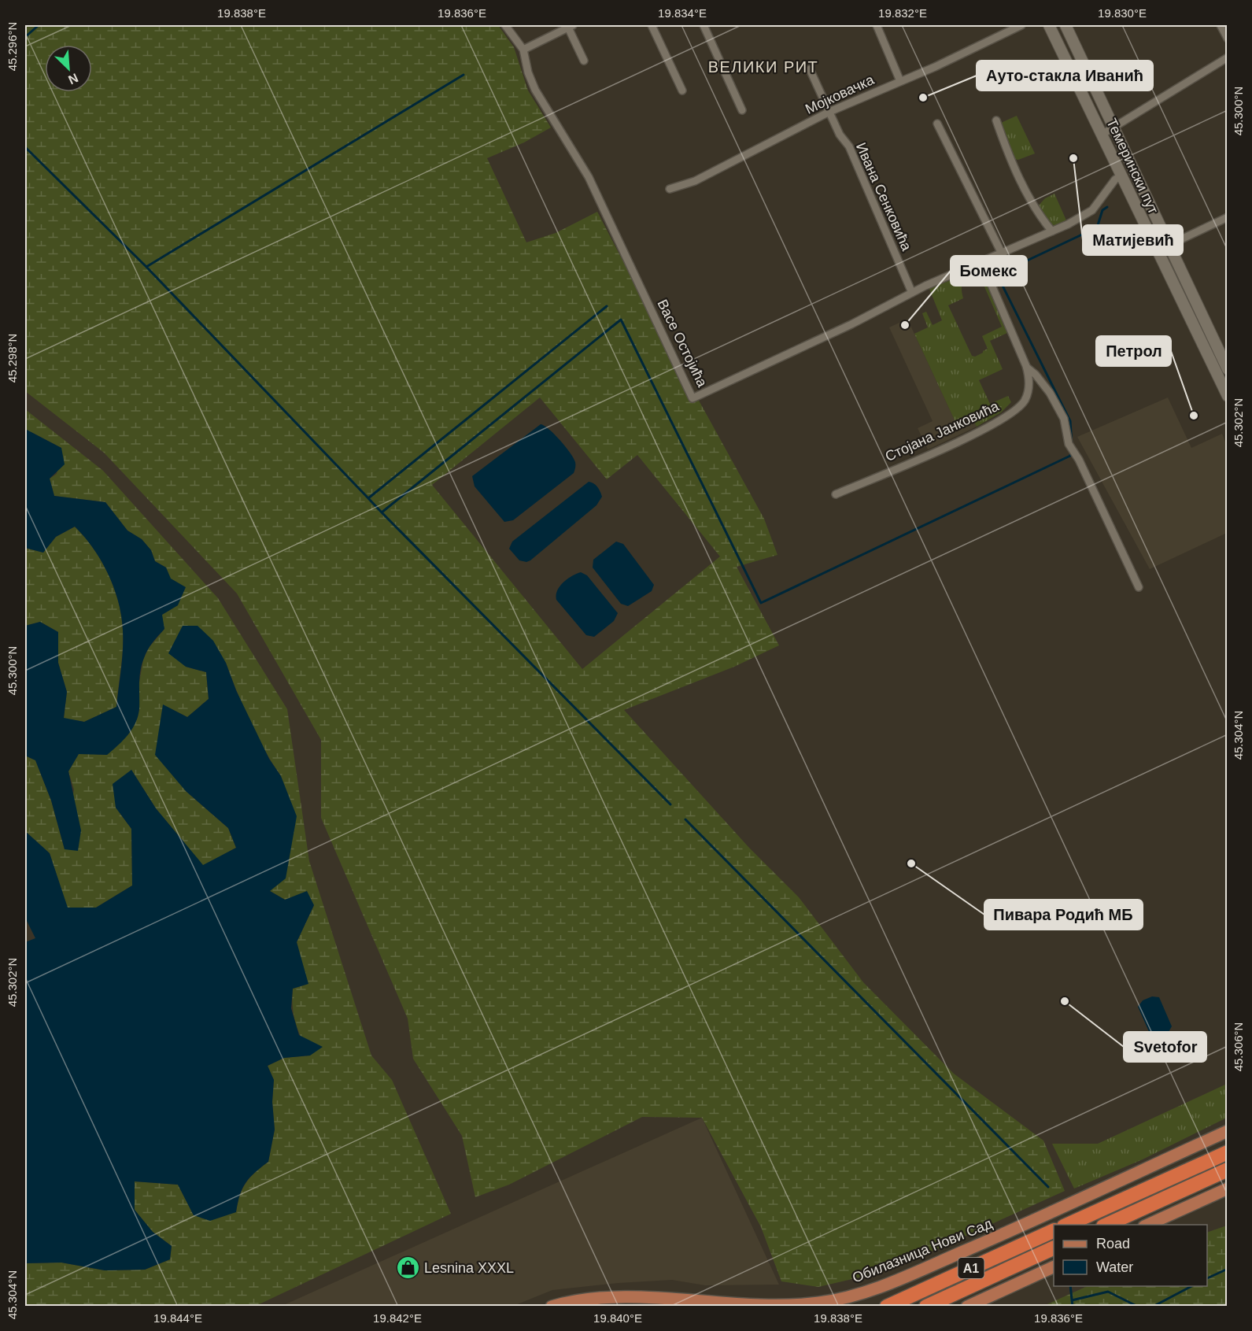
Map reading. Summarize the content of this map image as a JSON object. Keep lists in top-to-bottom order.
{
  "streets": {
    "highway": ["A1"],
    "main road": ["Темерински пут", "Обилазница Нови Сад"],
    "street": [
      "Мојковачка",
      "Ивана Сенковића",
      "Васе Остојића",
      "Стојана Јанковића"
    ]
  },
  "crossings": [
    ["Мојковачка", "Ивана Сенковића"],
    ["Темерински пут", "Васе Остојића"],
    ["Ивана Сенковића", "Васе Остојића"],
    ["Васе Остојића", "Стојана Јанковића"]
  ],
  "districts": ["ВЕЛИКИ РИТ"],
  "places": {
    "other": [
      "Ауто-стакла Иванић",
      "Матијевић",
      "Бомекс",
      "Петрол",
      "Пивара Родић МБ",
      "Svetofor"
    ],
    "shop": ["Lesnina XXXL"]
  },
  "legend": ["Road", "Water"],
  "north": "bottom right",
  "coordinates": [
    "19.838°E",
    "19.836°E",
    "19.834°E",
    "19.832°E",
    "19.830°E",
    "45.296°N",
    "45.300°N",
    "45.298°N",
    "45.302°N",
    "45.304°N",
    "45.306°N",
    "19.844°E",
    "19.842°E",
    "19.840°E"
  ]
}
